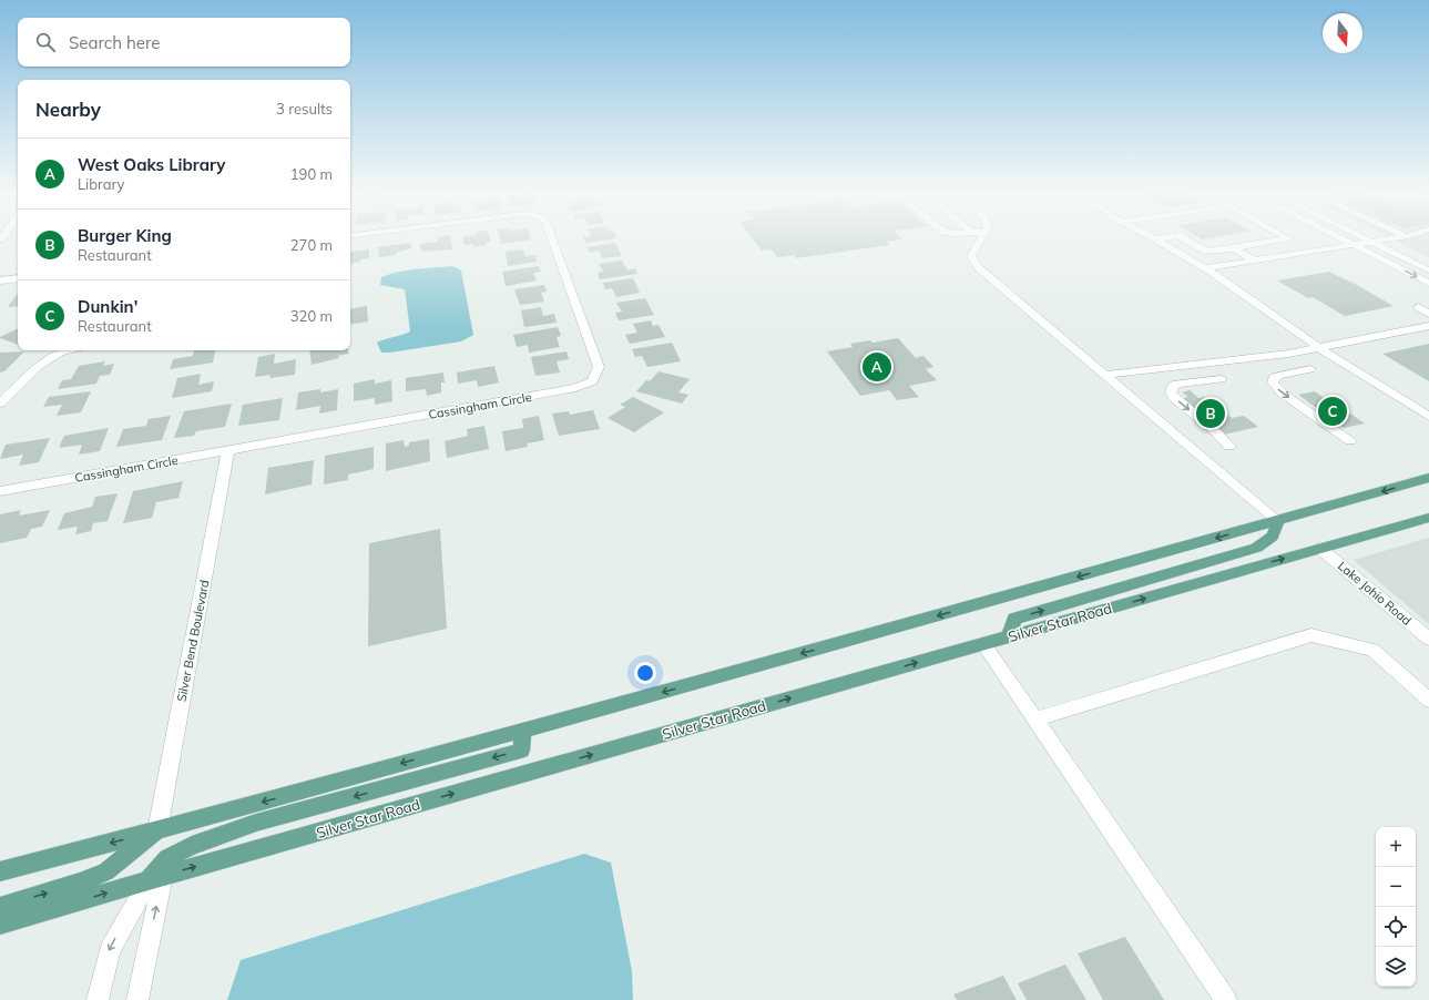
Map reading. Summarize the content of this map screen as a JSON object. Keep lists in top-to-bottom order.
{
  "streets": {
    "main road": ["Silver Star Road"],
    "street": ["Cassingham Circle", "Lake Johio Road", "Silver Bend Boulevard"]
  },
  "crossings": [
    ["Cassingham Circle", "Silver Bend Boulevard"],
    ["Lake Johio Road", "Silver Star Road"]
  ],
  "north": "bottom",
  "page": {
    "search": "Search here",
    "heading": ["Nearby", "3 results"],
    "list": [
      {
        "mark": "A",
        "name": "West Oaks Library",
        "note": "Library",
        "value": "190 m"
      },
      {
        "mark": "B",
        "name": "Burger King",
        "note": "Restaurant",
        "value": "270 m"
      },
      {
        "mark": "C",
        "name": "Dunkin'",
        "note": "Restaurant",
        "value": "320 m"
      }
    ],
    "pins": ["A", "C", "B"],
    "map_buttons": ["+", "−"]
  }
}
